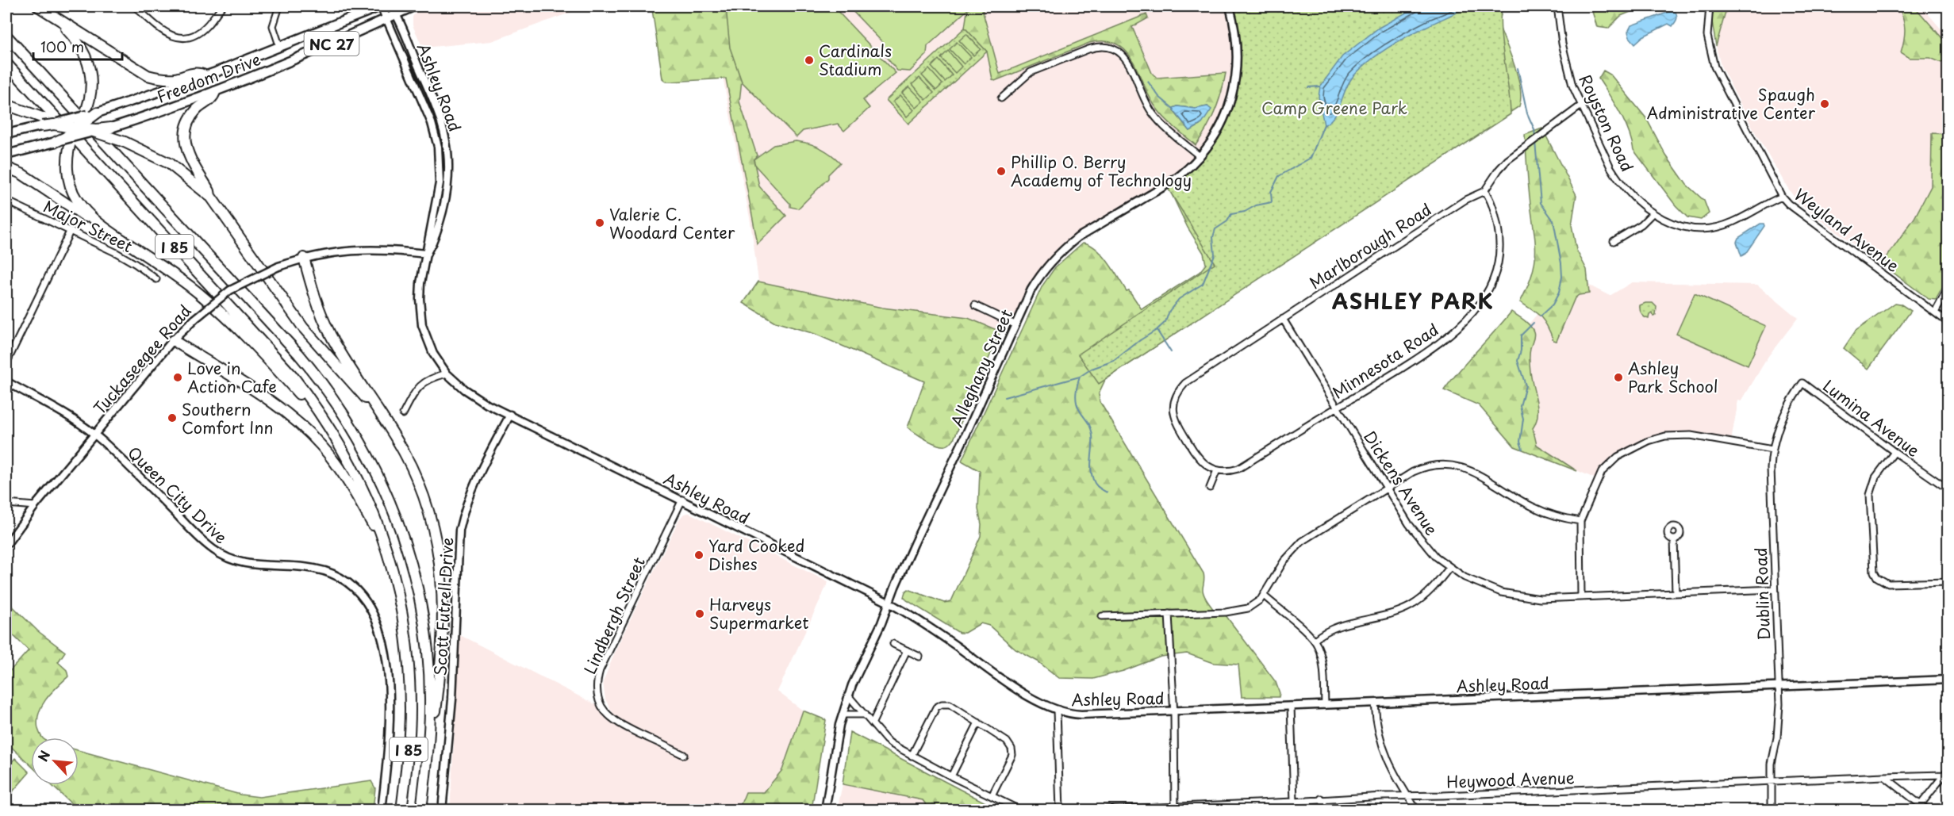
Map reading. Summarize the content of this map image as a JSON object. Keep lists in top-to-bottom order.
{
  "streets": {
    "highway": ["I 85"],
    "main road": ["NC 27", "Freedom Drive"],
    "street": [
      "Ashley Road",
      "Royston Road",
      "Major Street",
      "Weyland Avenue",
      "Marlborough Road",
      "Tuckaseegee Road",
      "Minnesota Road",
      "Alleghany Street",
      "Lumina Avenue",
      "Dickens Avenue",
      "Queen City Drive",
      "Dublin Road",
      "Scott Futrell Drive",
      "Lindbergh Street",
      "Heywood Avenue"
    ]
  },
  "crossings": [
    ["Freedom Drive", "Ashley Road"],
    ["Ashley Road", "Tuckaseegee Road"],
    ["Ashley Road", "Alleghany Street"],
    ["Ashley Road", "Dublin Road"],
    ["Ashley Road", "Scott Futrell Drive"],
    ["Ashley Road", "Lindbergh Street"],
    ["Royston Road", "Weyland Avenue"],
    ["Marlborough Road", "Minnesota Road"],
    ["Marlborough Road", "Dickens Avenue"],
    ["Tuckaseegee Road", "Queen City Drive"],
    ["Minnesota Road", "Dickens Avenue"],
    ["Lumina Avenue", "Dublin Road"],
    ["Dickens Avenue", "Dublin Road"],
    ["Dublin Road", "Heywood Avenue"]
  ],
  "districts": ["ASHLEY PARK"],
  "parks": ["Camp Greene Park"],
  "places": [
    "Cardinals Stadium",
    "Spaugh Administrative Center",
    "Phillip O. Berry Academy of Technology",
    "Valerie C. Woodard Center",
    "Love in Action Cafe",
    "Ashley Park School",
    "Southern Comfort Inn",
    "Yard Cooked Dishes",
    "Harveys Supermarket"
  ],
  "scale_bar": "100 m",
  "north": "top left"
}
